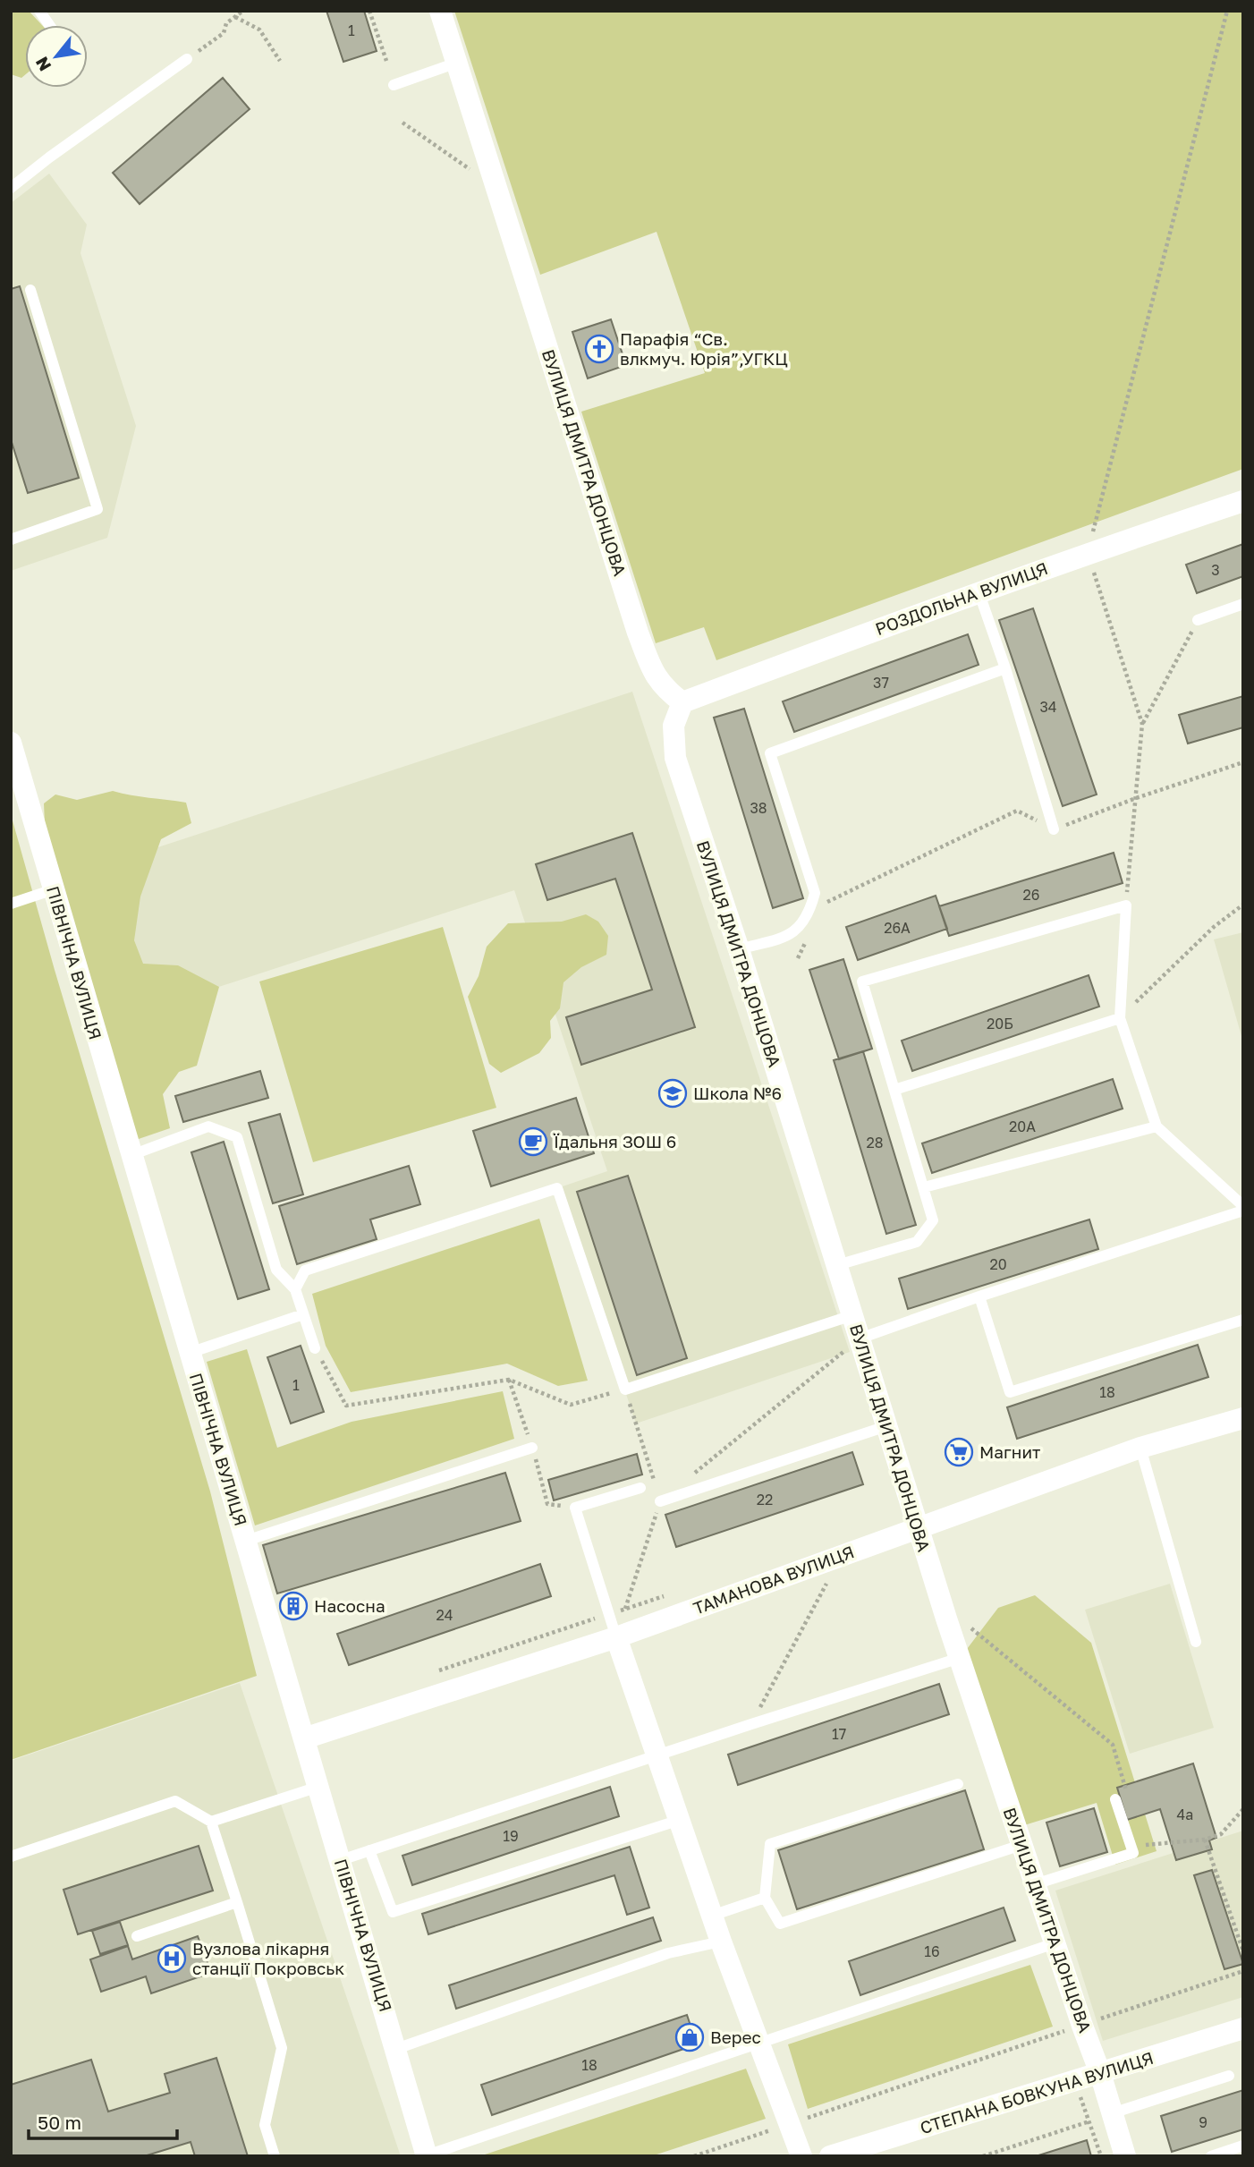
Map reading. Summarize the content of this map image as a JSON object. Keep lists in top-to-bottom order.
{
  "streets": {
    "street": [
      "ВУЛИЦЯ ДМИТРА ДОНЦОВА",
      "РОЗДОЛЬНА ВУЛИЦЯ",
      "ПІВНІЧНА ВУЛИЦЯ",
      "ТАМАНОВА ВУЛИЦЯ",
      "СТЕПАНА БОВКУНА ВУЛИЦЯ"
    ]
  },
  "crossings": [
    ["ВУЛИЦЯ ДМИТРА ДОНЦОВА", "РОЗДОЛЬНА ВУЛИЦЯ"],
    ["ВУЛИЦЯ ДМИТРА ДОНЦОВА", "ТАМАНОВА ВУЛИЦЯ"],
    ["ВУЛИЦЯ ДМИТРА ДОНЦОВА", "СТЕПАНА БОВКУНА ВУЛИЦЯ"],
    ["ПІВНІЧНА ВУЛИЦЯ", "ТАМАНОВА ВУЛИЦЯ"]
  ],
  "places": {
    "church": ["Парафія “Св. влкмуч. Юрія”,УГКЦ"],
    "school or university": ["Школа №6"],
    "cafe": ["Їдальня ЗОШ 6"],
    "supermarket": ["Магнит"],
    "building": ["Насосна"],
    "hospital": ["Вузлова лікарня станції Покровськ"],
    "shop": ["Верес"]
  },
  "house_numbers": [
    "1",
    "3",
    "37",
    "34",
    "38",
    "26",
    "26А",
    "20Б",
    "20А",
    "28",
    "20",
    "1",
    "18",
    "22",
    "24",
    "17",
    "4а",
    "19",
    "16",
    "18",
    "9"
  ],
  "scale_bar": "50 m",
  "north": "bottom left"
}
